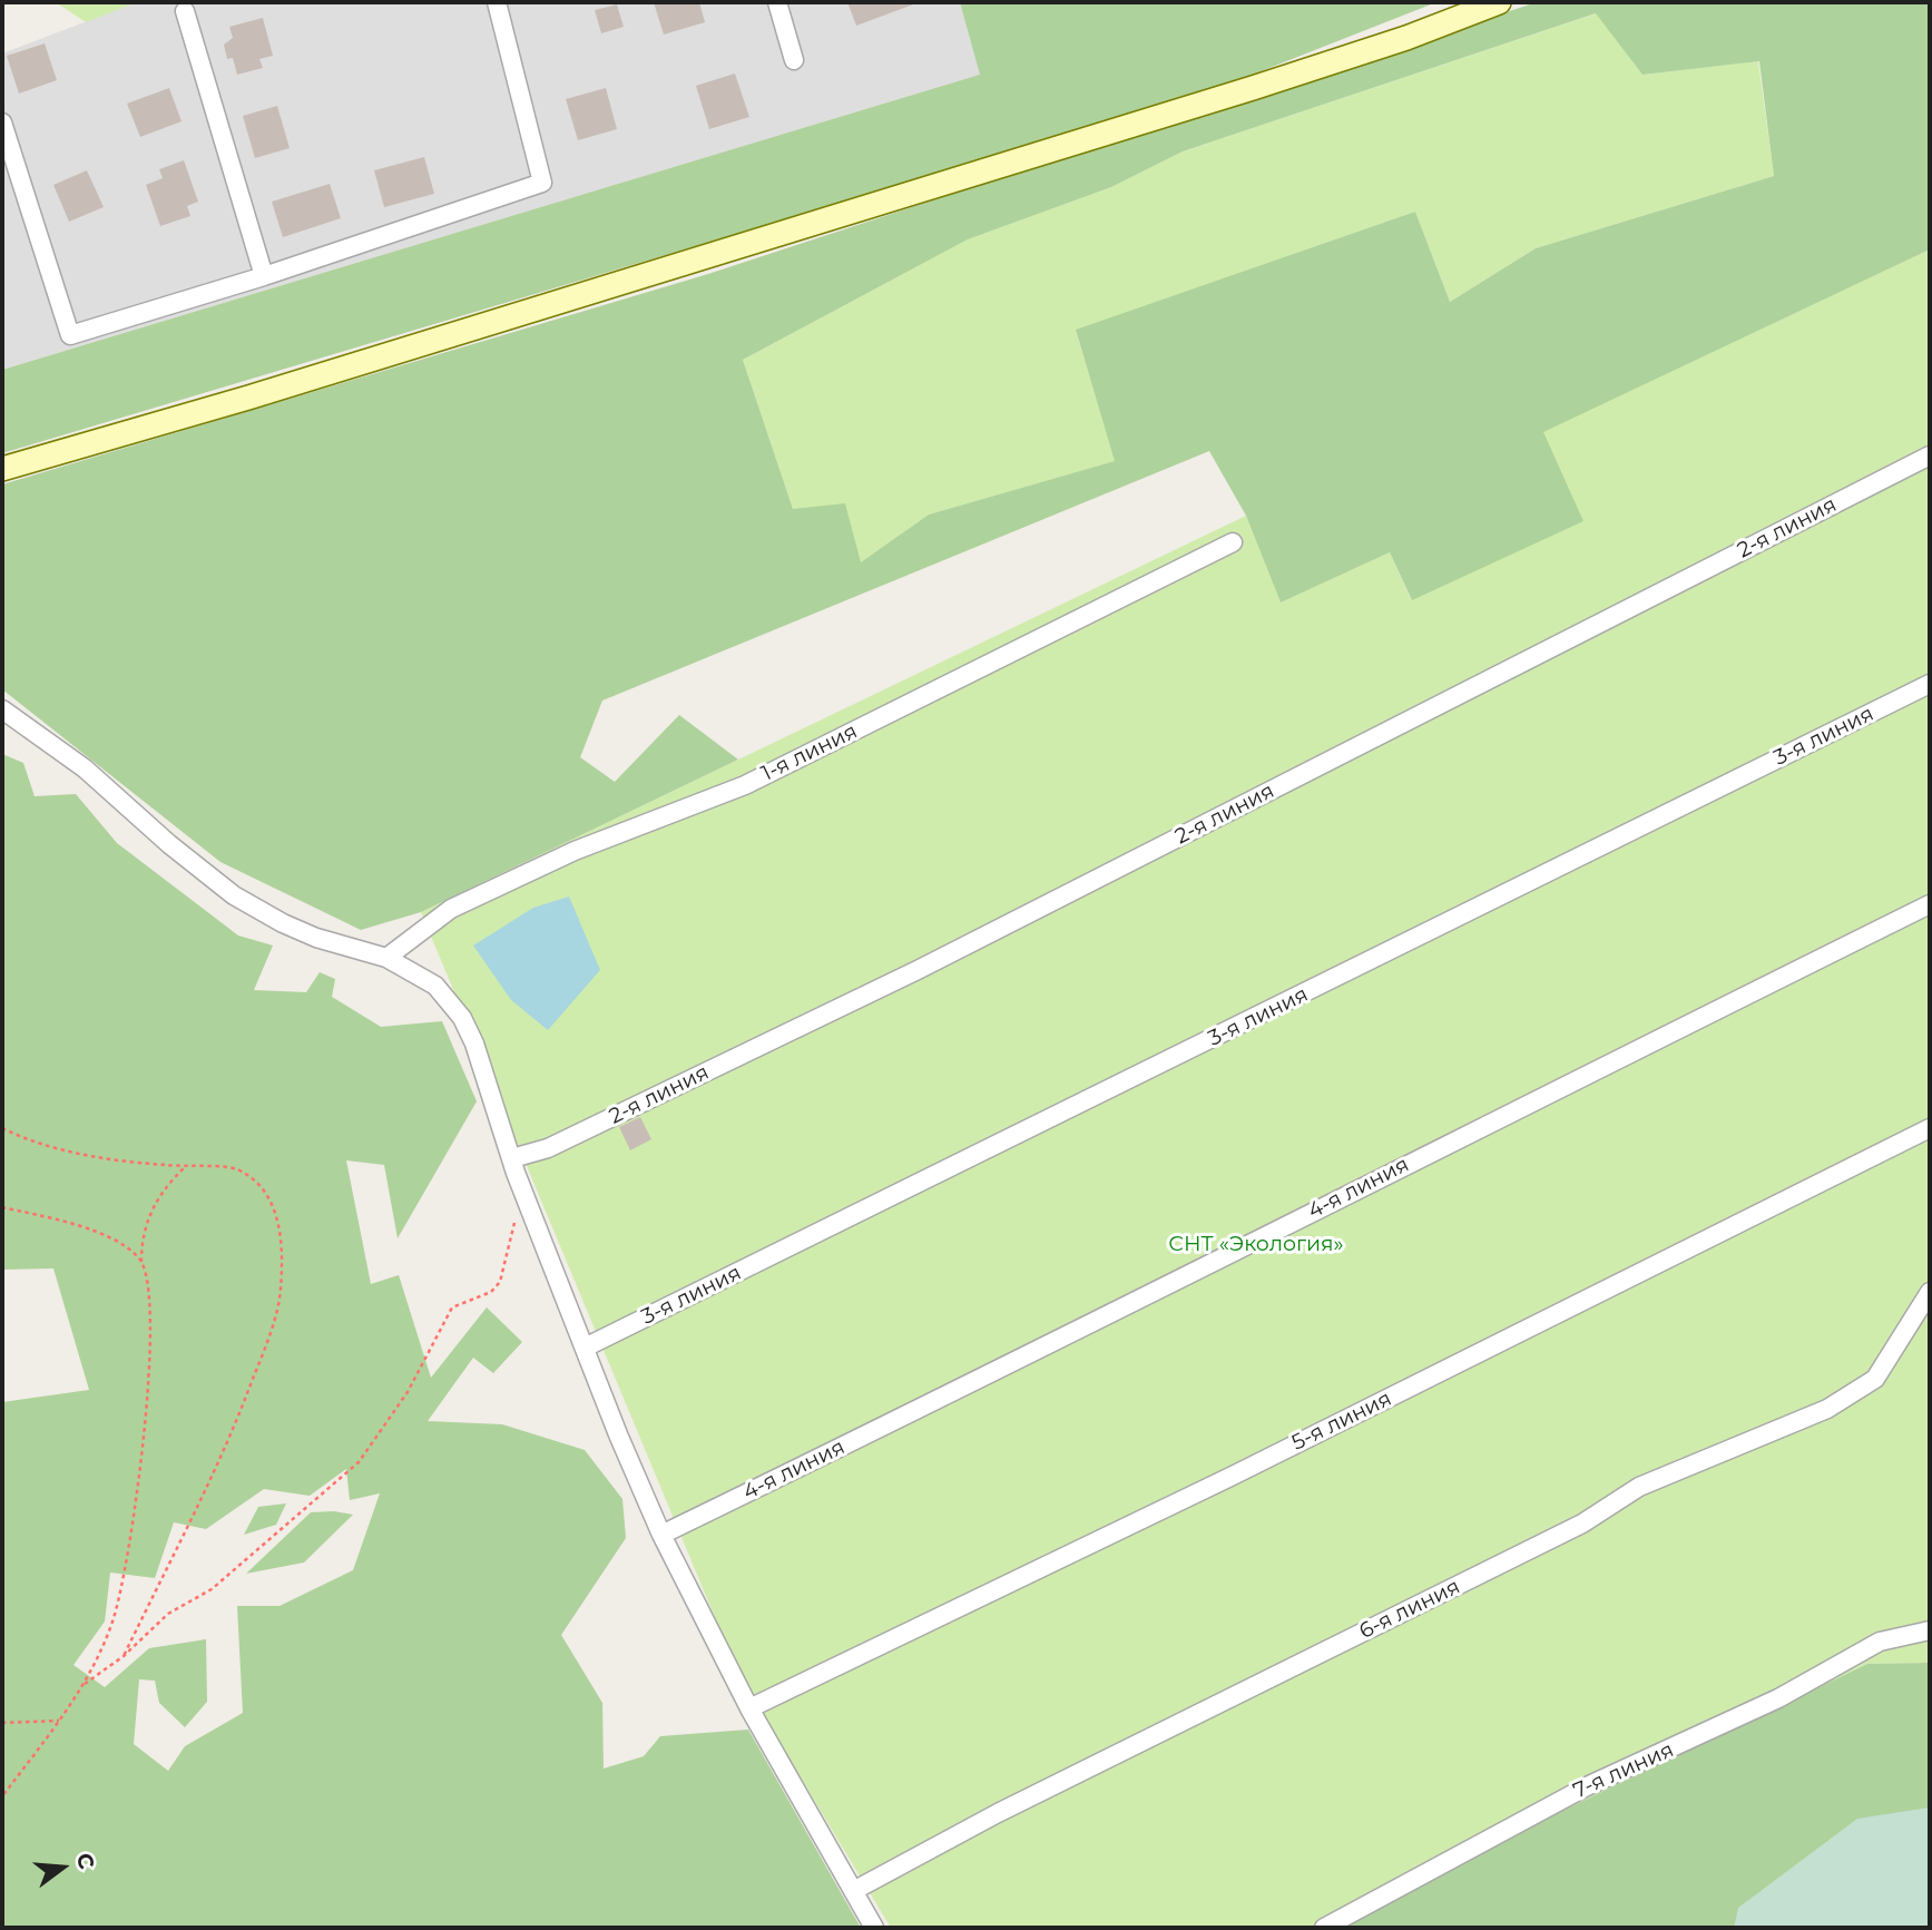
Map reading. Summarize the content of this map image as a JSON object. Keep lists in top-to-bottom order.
{
  "streets": {
    "street": [
      "2-я линия",
      "3-я линия",
      "1-я линия",
      "4-я линия",
      "5-я линия",
      "6-я линия",
      "7-я линия"
    ]
  },
  "parks": ["СНТ «Экология»"],
  "north": "right"
}
